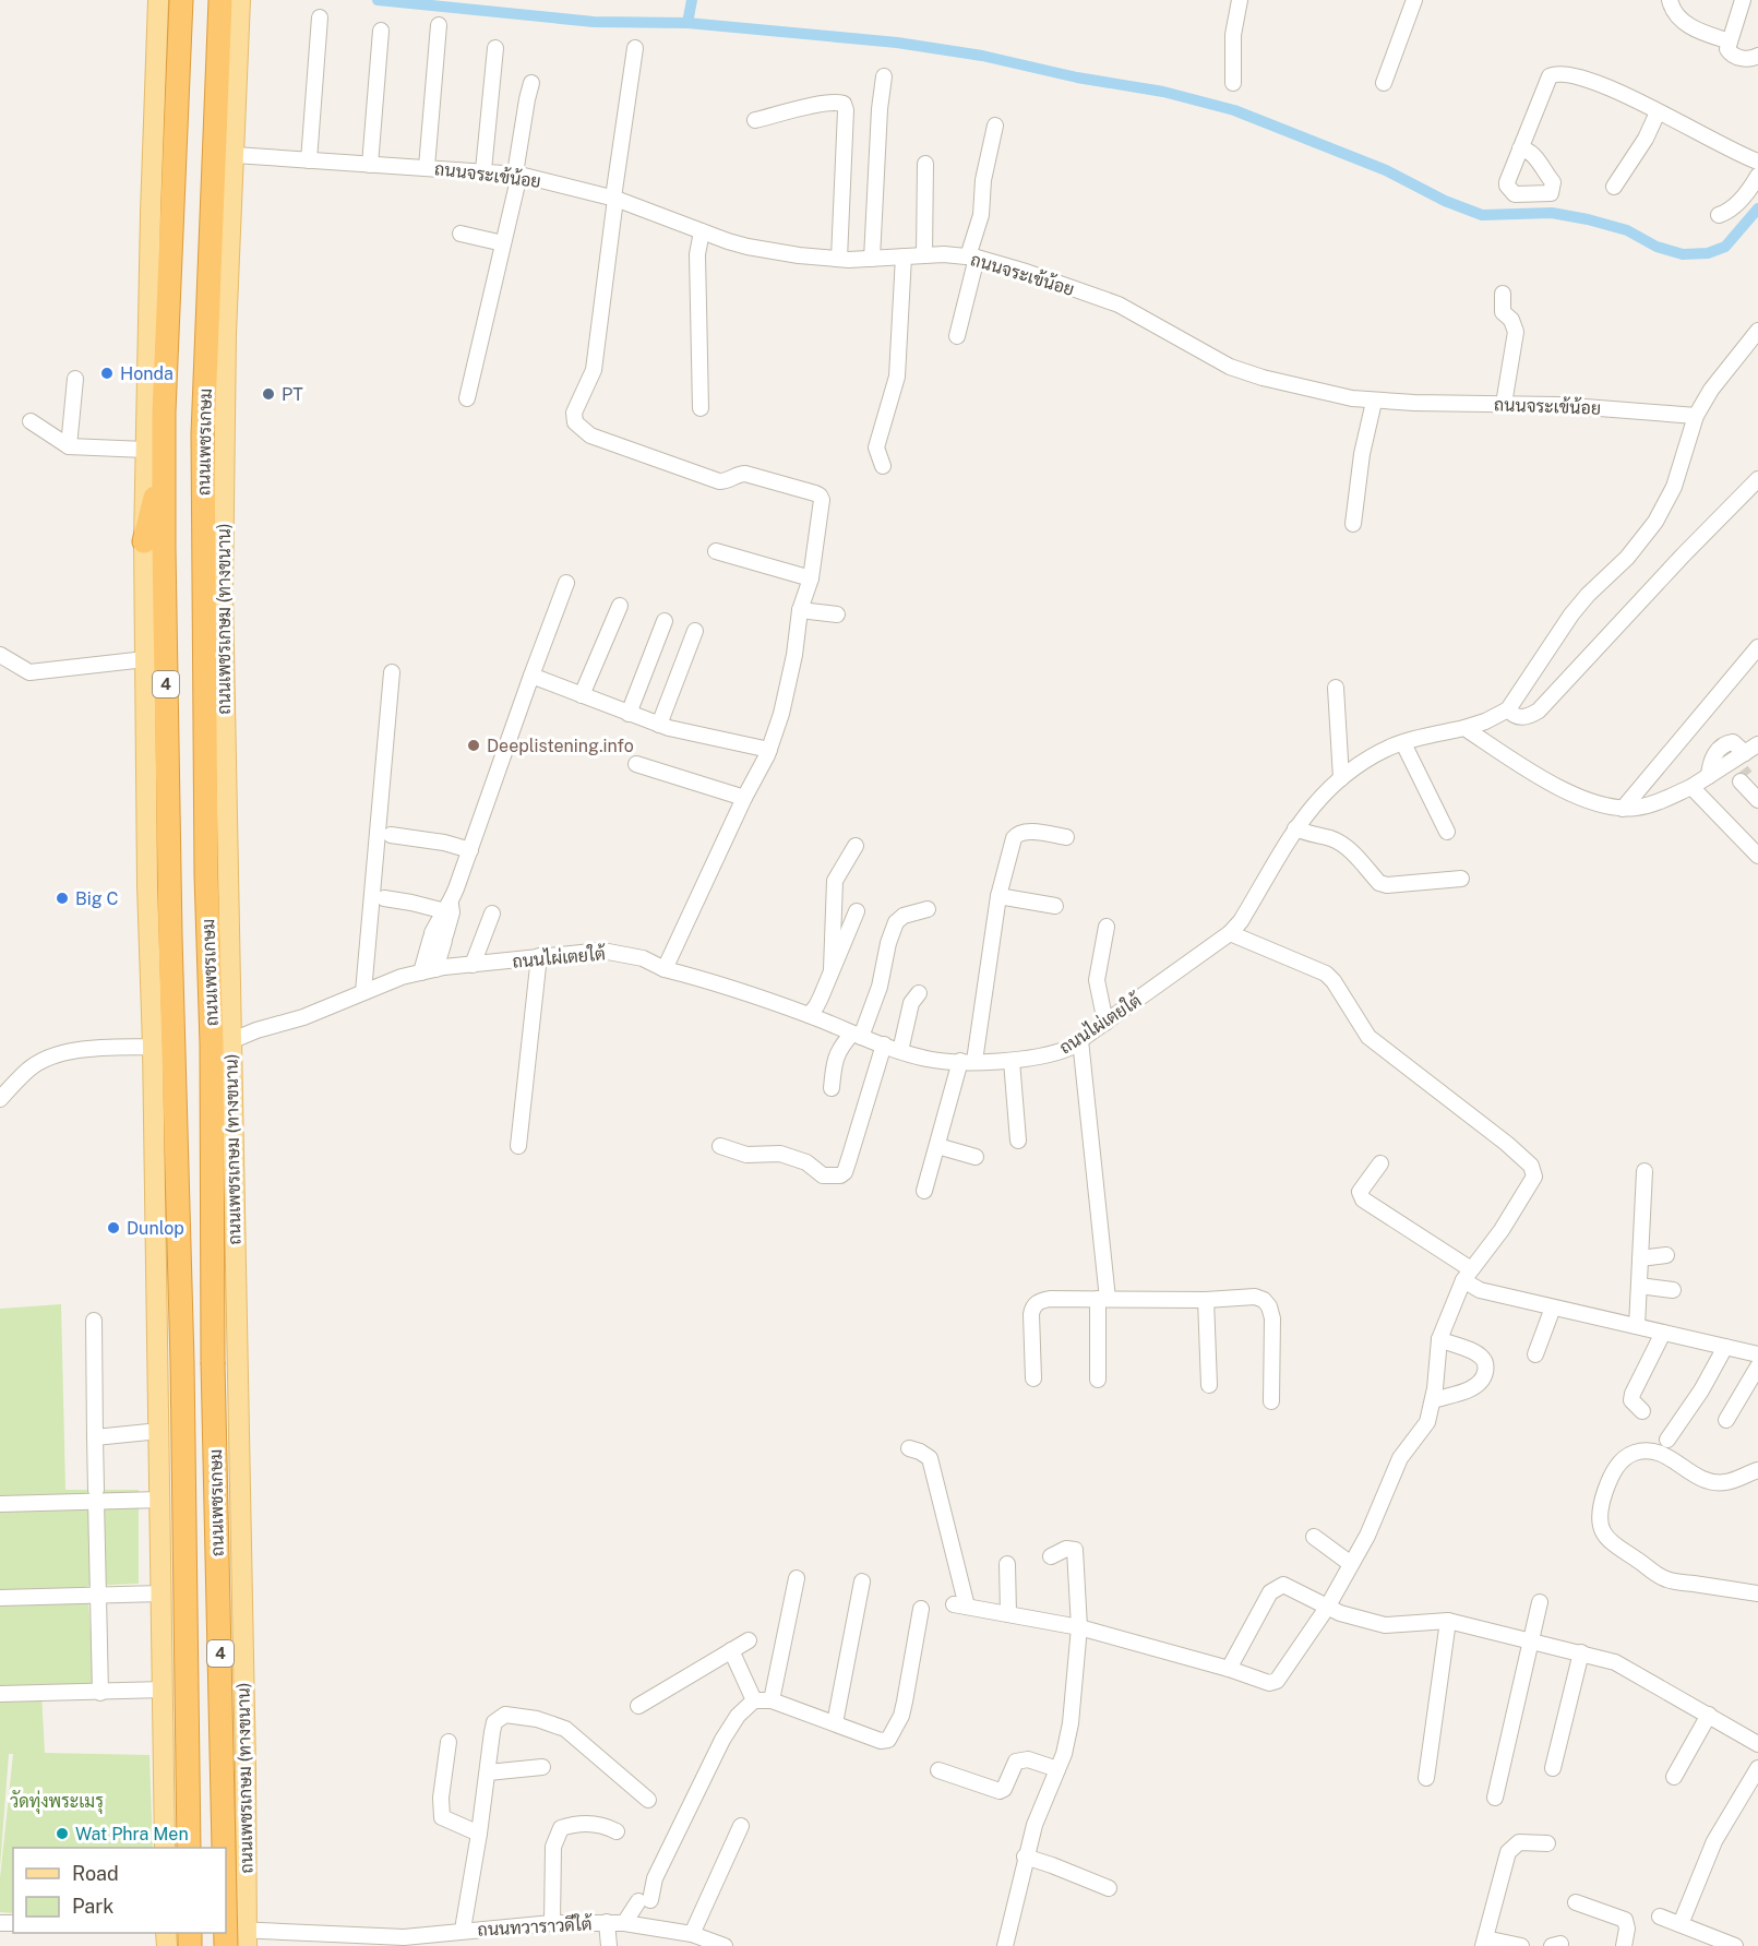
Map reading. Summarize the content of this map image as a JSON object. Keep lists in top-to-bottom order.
{
  "streets": {
    "highway": ["ถนนเพชรเกษม", "4"],
    "main road": ["ถนนเพชรเกษม (ทางขนาน)"],
    "street": ["ถนนจระเข้น้อย", "ถนนไผ่เตยใต้", "ถนนทวาราวดีใต้"]
  },
  "crossings": [
    ["ถนนจระเข้น้อย", "ถนนเพชรเกษม (ทางขนาน)"],
    ["ถนนเพชรเกษม", "ถนนเพชรเกษม (ทางขนาน)"],
    ["ถนนเพชรเกษม (ทางขนาน)", "ถนนไผ่เตยใต้"],
    ["ถนนเพชรเกษม (ทางขนาน)", "ถนนทวาราวดีใต้"]
  ],
  "parks": ["วัดทุ่งพระเมรุ"],
  "places": [
    "Honda",
    "PT",
    "Deeplistening.info",
    "Big C",
    "Dunlop",
    "Wat Phra Men"
  ],
  "legend": ["Road", "Park"]
}
